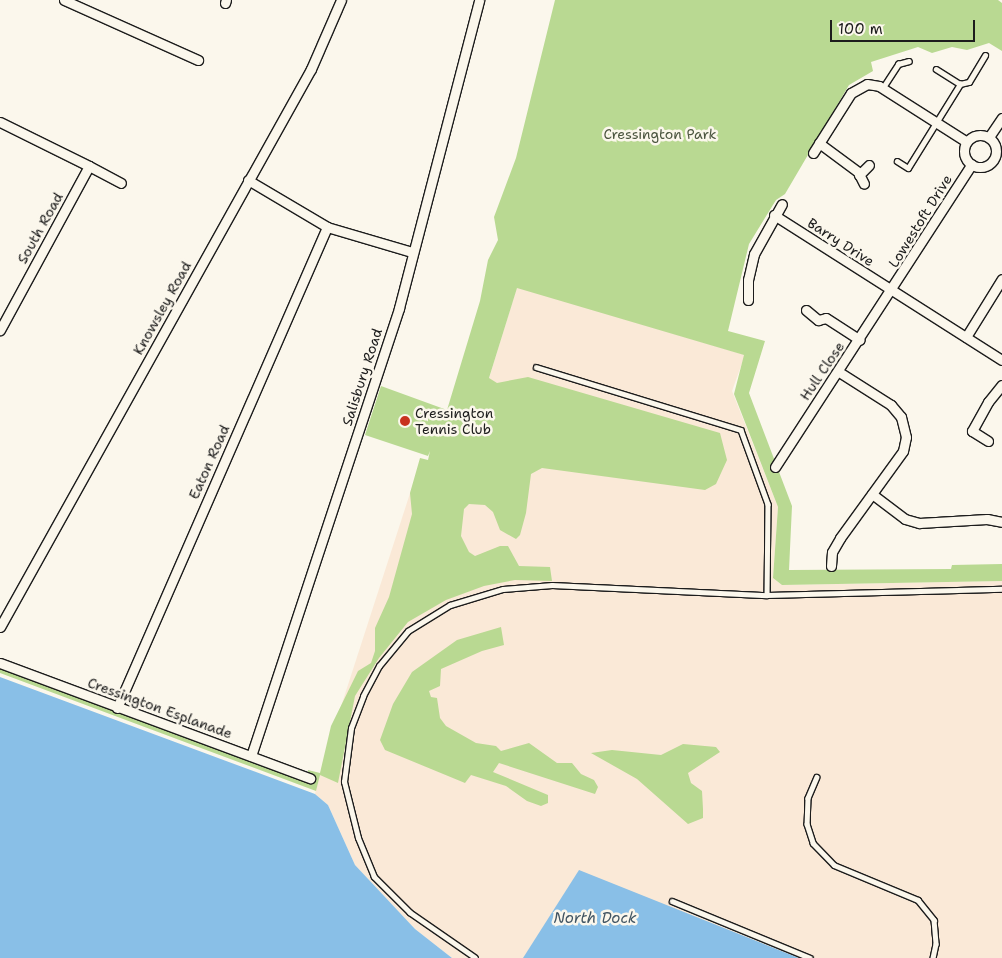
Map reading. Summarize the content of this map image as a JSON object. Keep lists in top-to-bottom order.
{
  "streets": {
    "street": [
      "Lowestoft Drive",
      "South Road",
      "Barry Drive",
      "Knowsley Road",
      "Hull Close",
      "Salisbury Road",
      "Eaton Road",
      "Cressington Esplanade"
    ]
  },
  "crossings": [
    ["Lowestoft Drive", "Barry Drive"],
    ["Lowestoft Drive", "Hull Close"],
    ["Barry Drive", "Hull Close"],
    ["Salisbury Road", "Cressington Esplanade"],
    ["Eaton Road", "Cressington Esplanade"]
  ],
  "water": ["North Dock"],
  "parks": ["Cressington Park"],
  "places": ["Cressington Tennis Club"],
  "scale_bar": "100 m"
}
